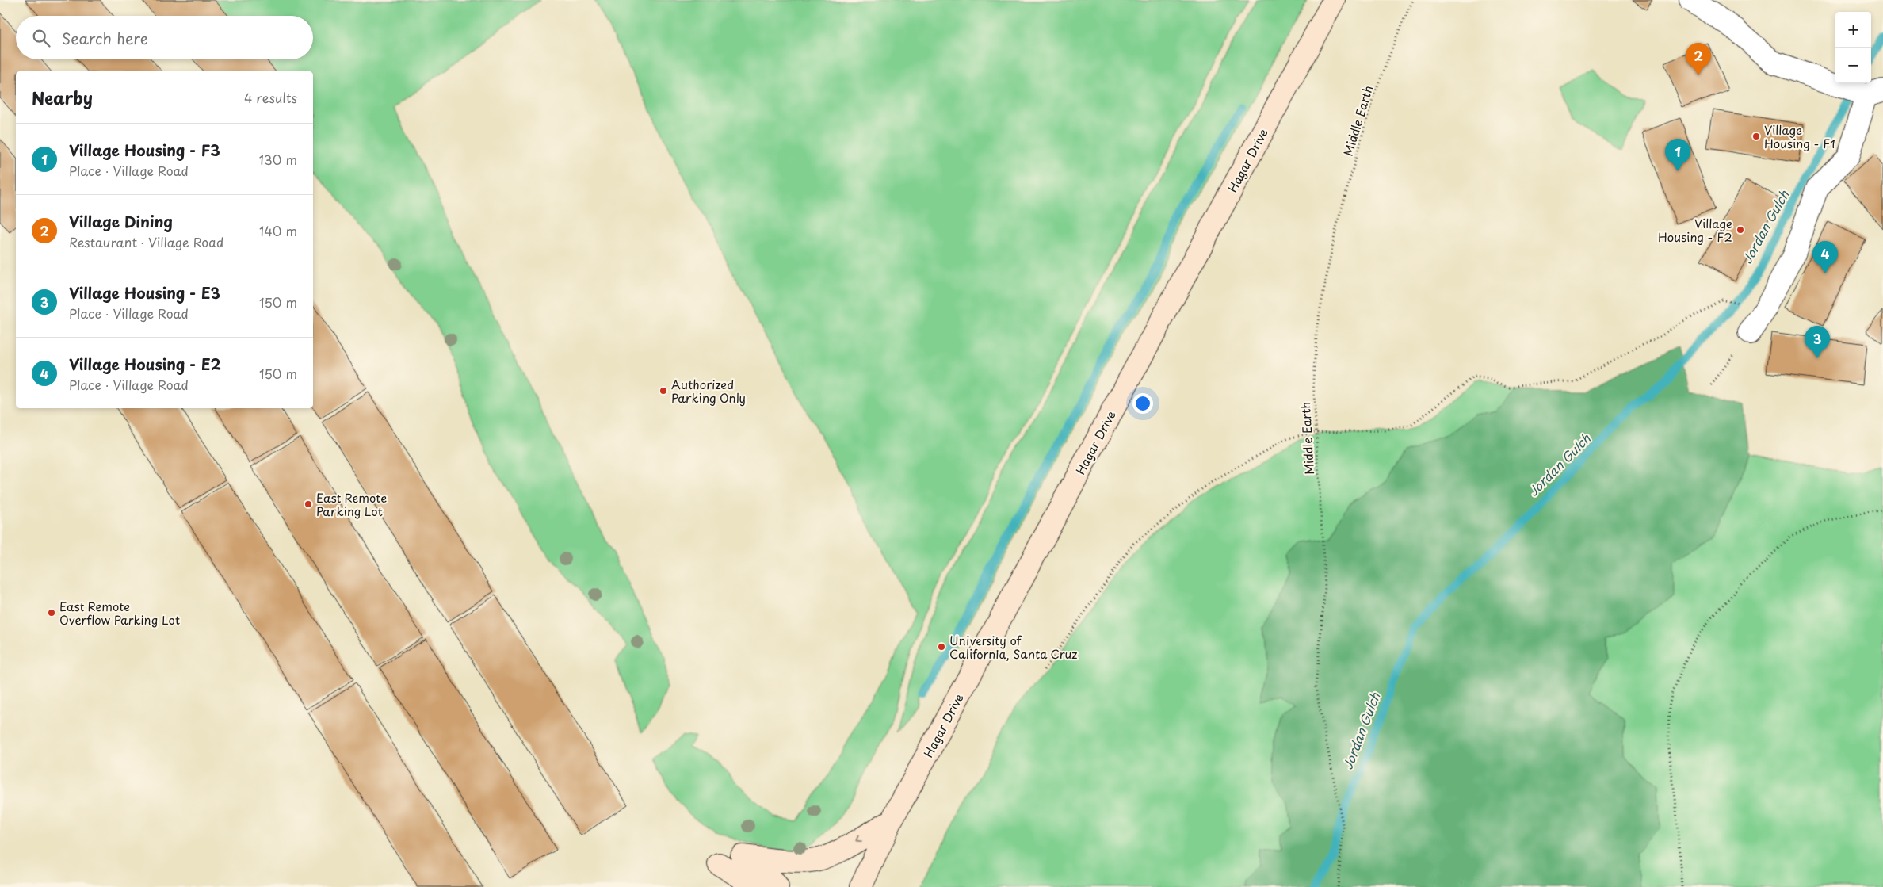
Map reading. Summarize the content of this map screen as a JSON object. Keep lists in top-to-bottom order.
{
  "streets": {
    "main road": ["Hagar Drive"],
    "path": ["Middle Earth"]
  },
  "water": ["Jordan Gulch"],
  "places": [
    "Village Housing - F1",
    "Village Housing - F2",
    "Authorized Parking Only",
    "East Remote Parking Lot",
    "East Remote Overflow Parking Lot",
    "University of California, Santa Cruz"
  ],
  "page": {
    "map_buttons": ["+", "−"],
    "search": "Search here",
    "pins": [
      "2",
      "1",
      "4",
      "3"
    ],
    "heading": ["Nearby", "4 results"],
    "list": [
      {
        "mark": "1",
        "name": "Village Housing - F3",
        "note": "Place · Village Road",
        "value": "130 m"
      },
      {
        "mark": "2",
        "name": "Village Dining",
        "note": "Restaurant · Village Road",
        "value": "140 m"
      },
      {
        "mark": "3",
        "name": "Village Housing - E3",
        "note": "Place · Village Road",
        "value": "150 m"
      },
      {
        "mark": "4",
        "name": "Village Housing - E2",
        "note": "Place · Village Road",
        "value": "150 m"
      }
    ]
  }
}
